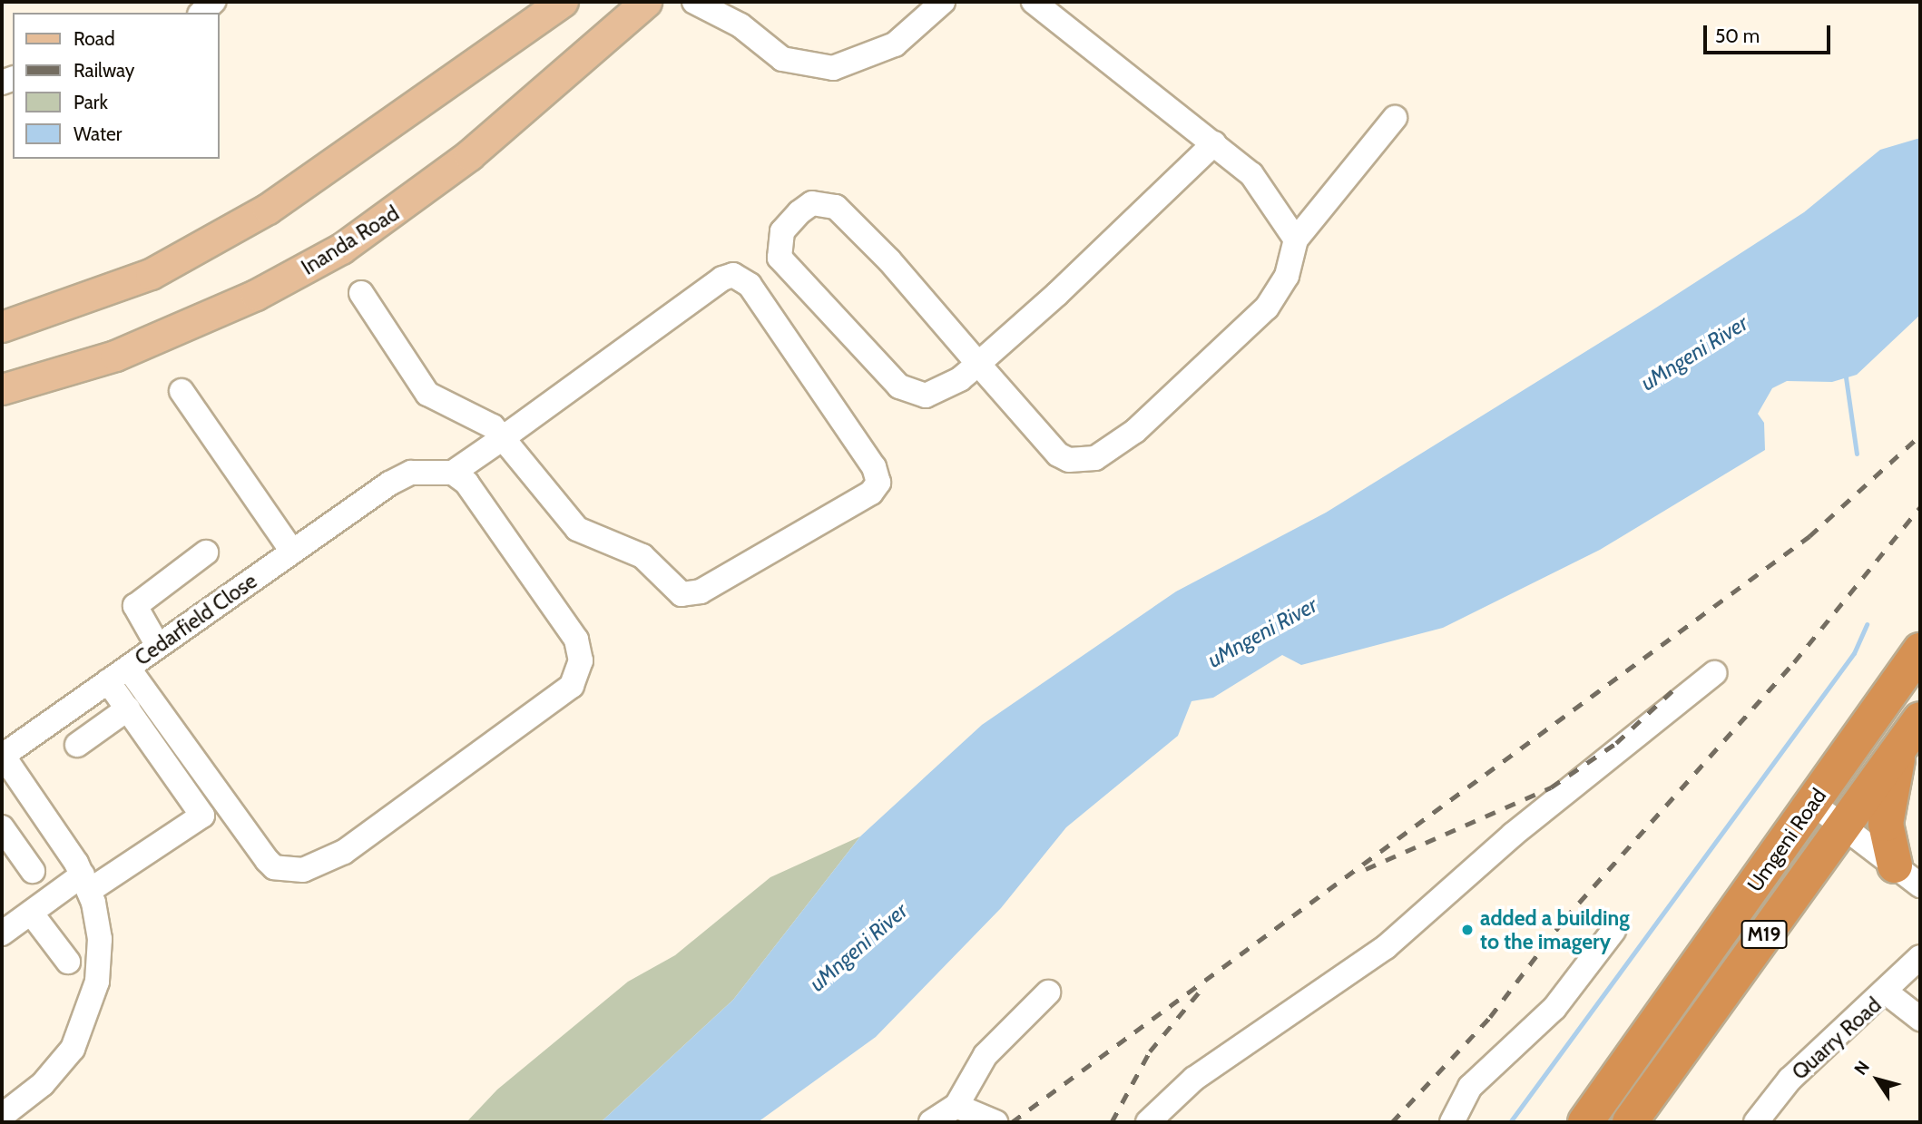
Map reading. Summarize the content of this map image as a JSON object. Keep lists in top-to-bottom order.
{
  "streets": {
    "highway": ["Umgeni Road", "M19"],
    "main road": ["Inanda Road"],
    "street": ["Cedarfield Close", "Quarry Road"]
  },
  "water": ["uMngeni River"],
  "places": ["added a building to the imagery"],
  "legend": [
    "Road",
    "Railway",
    "Park",
    "Water"
  ],
  "scale_bar": "50 m",
  "north": "top left"
}
